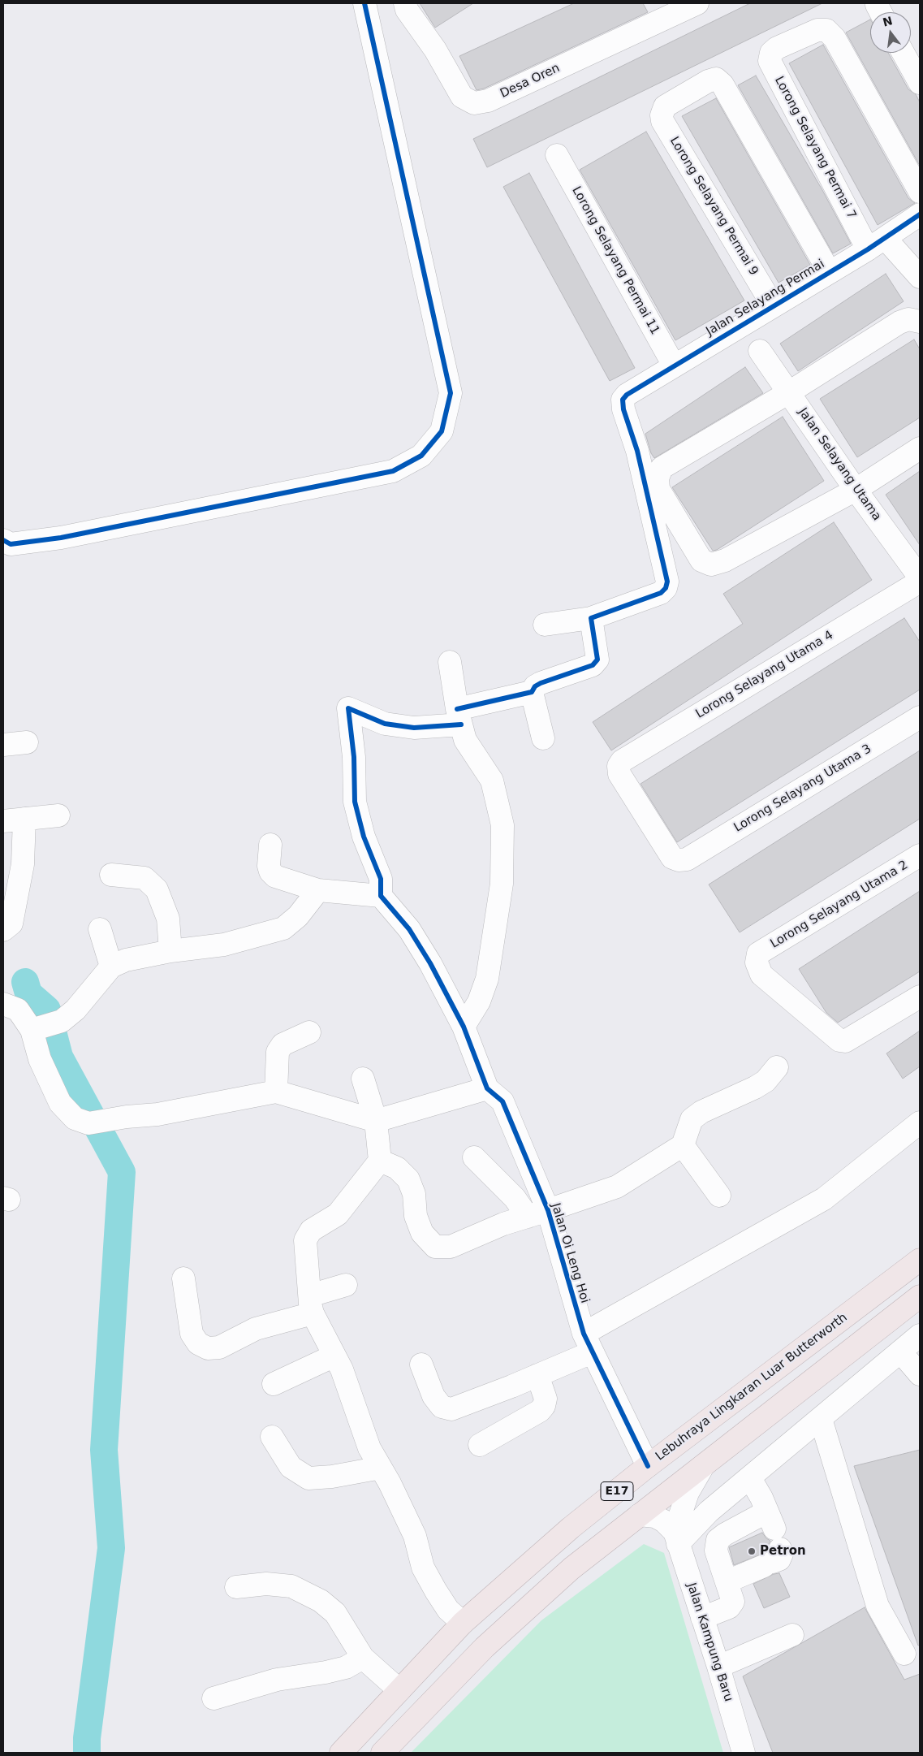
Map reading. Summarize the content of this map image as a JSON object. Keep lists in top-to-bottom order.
{
  "streets": {
    "highway": ["Lebuhraya Lingkaran Luar Butterworth", "E17"],
    "street": [
      "Desa Oren",
      "Lorong Selayang Permai 7",
      "Lorong Selayang Permai 9",
      "Lorong Selayang Permai 11",
      "Jalan Selayang Permai",
      "Jalan Selayang Utama",
      "Lorong Selayang Utama 4",
      "Lorong Selayang Utama 3",
      "Lorong Selayang Utama 2",
      "Jalan Oi Leng Hoi",
      "Jalan Kampung Baru"
    ]
  },
  "crossings": [
    ["Lorong Selayang Permai 7", "Jalan Selayang Permai"],
    ["Lorong Selayang Permai 9", "Jalan Selayang Permai"],
    ["Lorong Selayang Permai 11", "Jalan Selayang Permai"],
    ["Lorong Selayang Utama 4", "Lorong Selayang Utama 3"],
    ["Jalan Oi Leng Hoi", "Lebuhraya Lingkaran Luar Butterworth"],
    ["E17", "Jalan Kampung Baru"]
  ],
  "places": ["Petron"],
  "north": "top"
}
